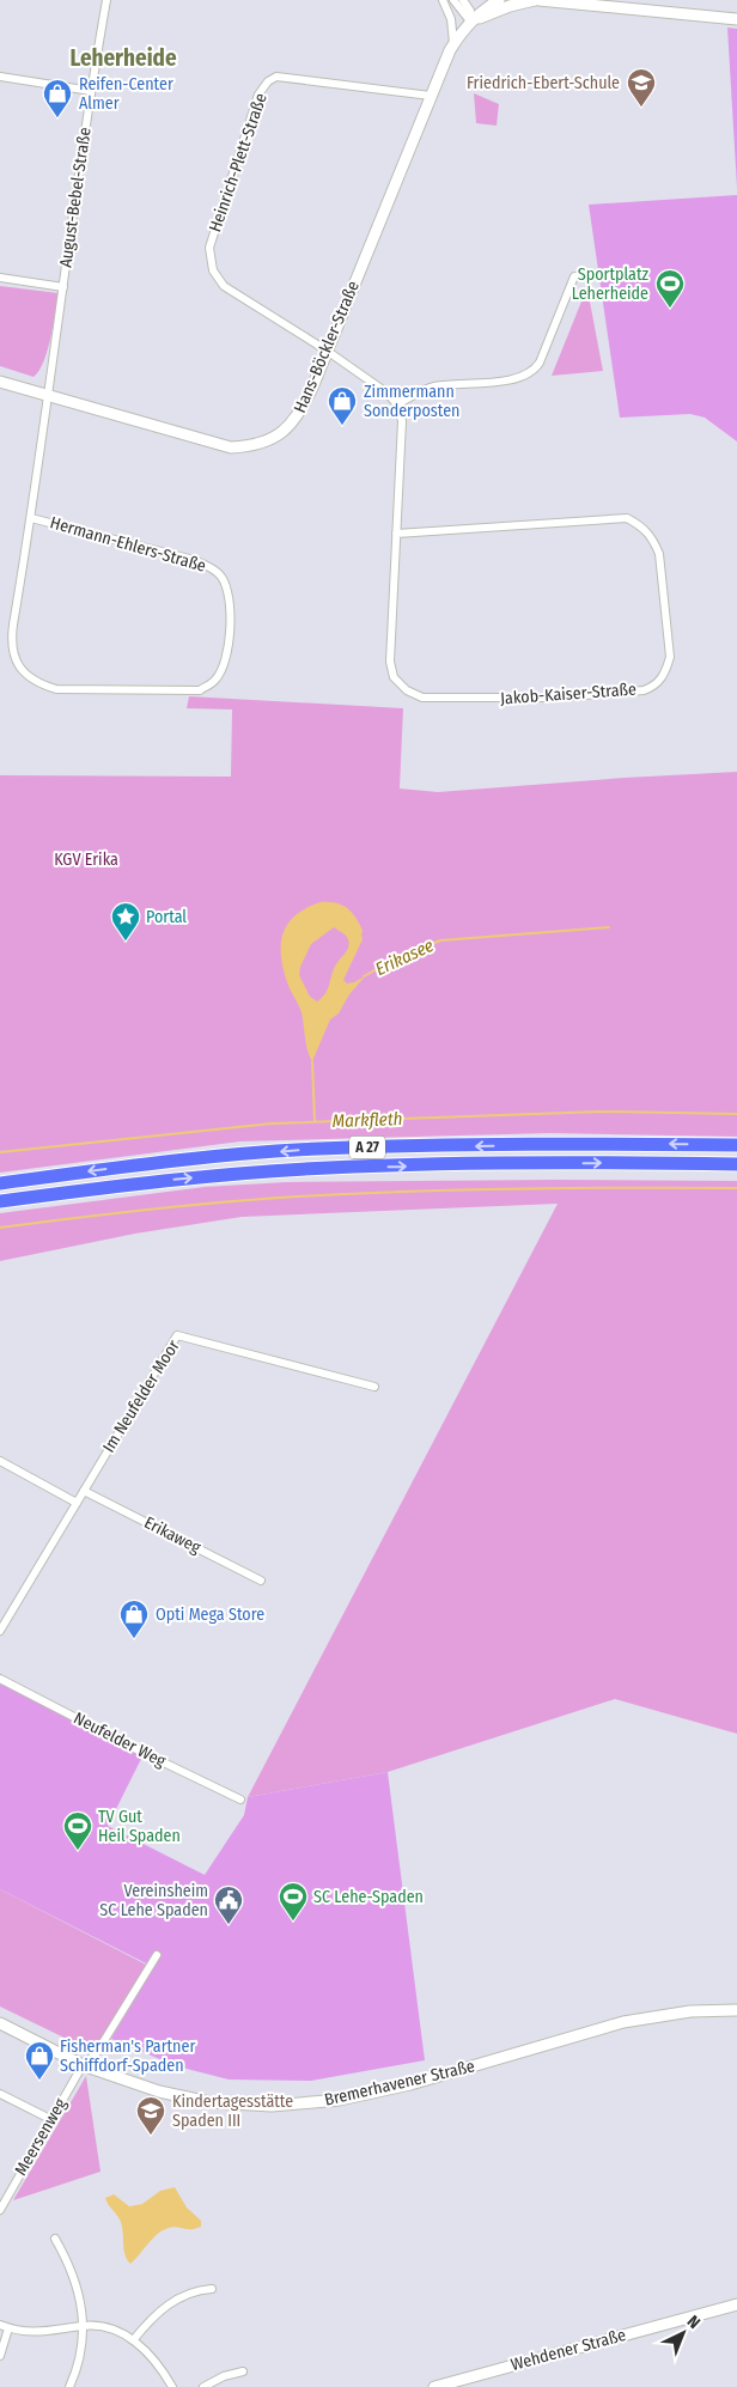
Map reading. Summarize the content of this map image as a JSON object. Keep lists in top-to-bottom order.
{
  "streets": {
    "highway": ["A 27"],
    "street": [
      "Heinrich-Plett-Straße",
      "August-Bebel-Straße",
      "Hans-Böckler-Straße",
      "Hermann-Ehlers-Straße",
      "Jakob-Kaiser-Straße",
      "Im Neufelder Moor",
      "Erikaweg",
      "Neufelder Weg",
      "Bremerhavener Straße",
      "Meersenweg",
      "Wehdener Straße"
    ]
  },
  "crossings": [
    ["Heinrich-Plett-Straße", "Hans-Böckler-Straße"],
    ["August-Bebel-Straße", "Hans-Böckler-Straße"],
    ["August-Bebel-Straße", "Hermann-Ehlers-Straße"],
    ["Hans-Böckler-Straße", "Hermann-Ehlers-Straße"],
    ["Im Neufelder Moor", "Erikaweg"],
    ["Bremerhavener Straße", "Meersenweg"]
  ],
  "districts": ["Leherheide"],
  "water": ["Erikasee", "Markfleth"],
  "parks": ["KGV Erika"],
  "places": {
    "school or university": ["Friedrich-Ebert-Schule", "Kindertagesstätte Spaden III"],
    "shop": [
      "Reifen-Center Almer",
      "Zimmermann Sonderposten",
      "Opti Mega Store",
      "Fisherman's Partner Schiffdorf-Spaden"
    ],
    "sports": ["Sportplatz Leherheide", "TV Gut Heil Spaden", "SC Lehe-Spaden"],
    "place": ["Portal"],
    "public building": ["Vereinsheim SC Lehe Spaden"]
  },
  "north": "top right"
}
